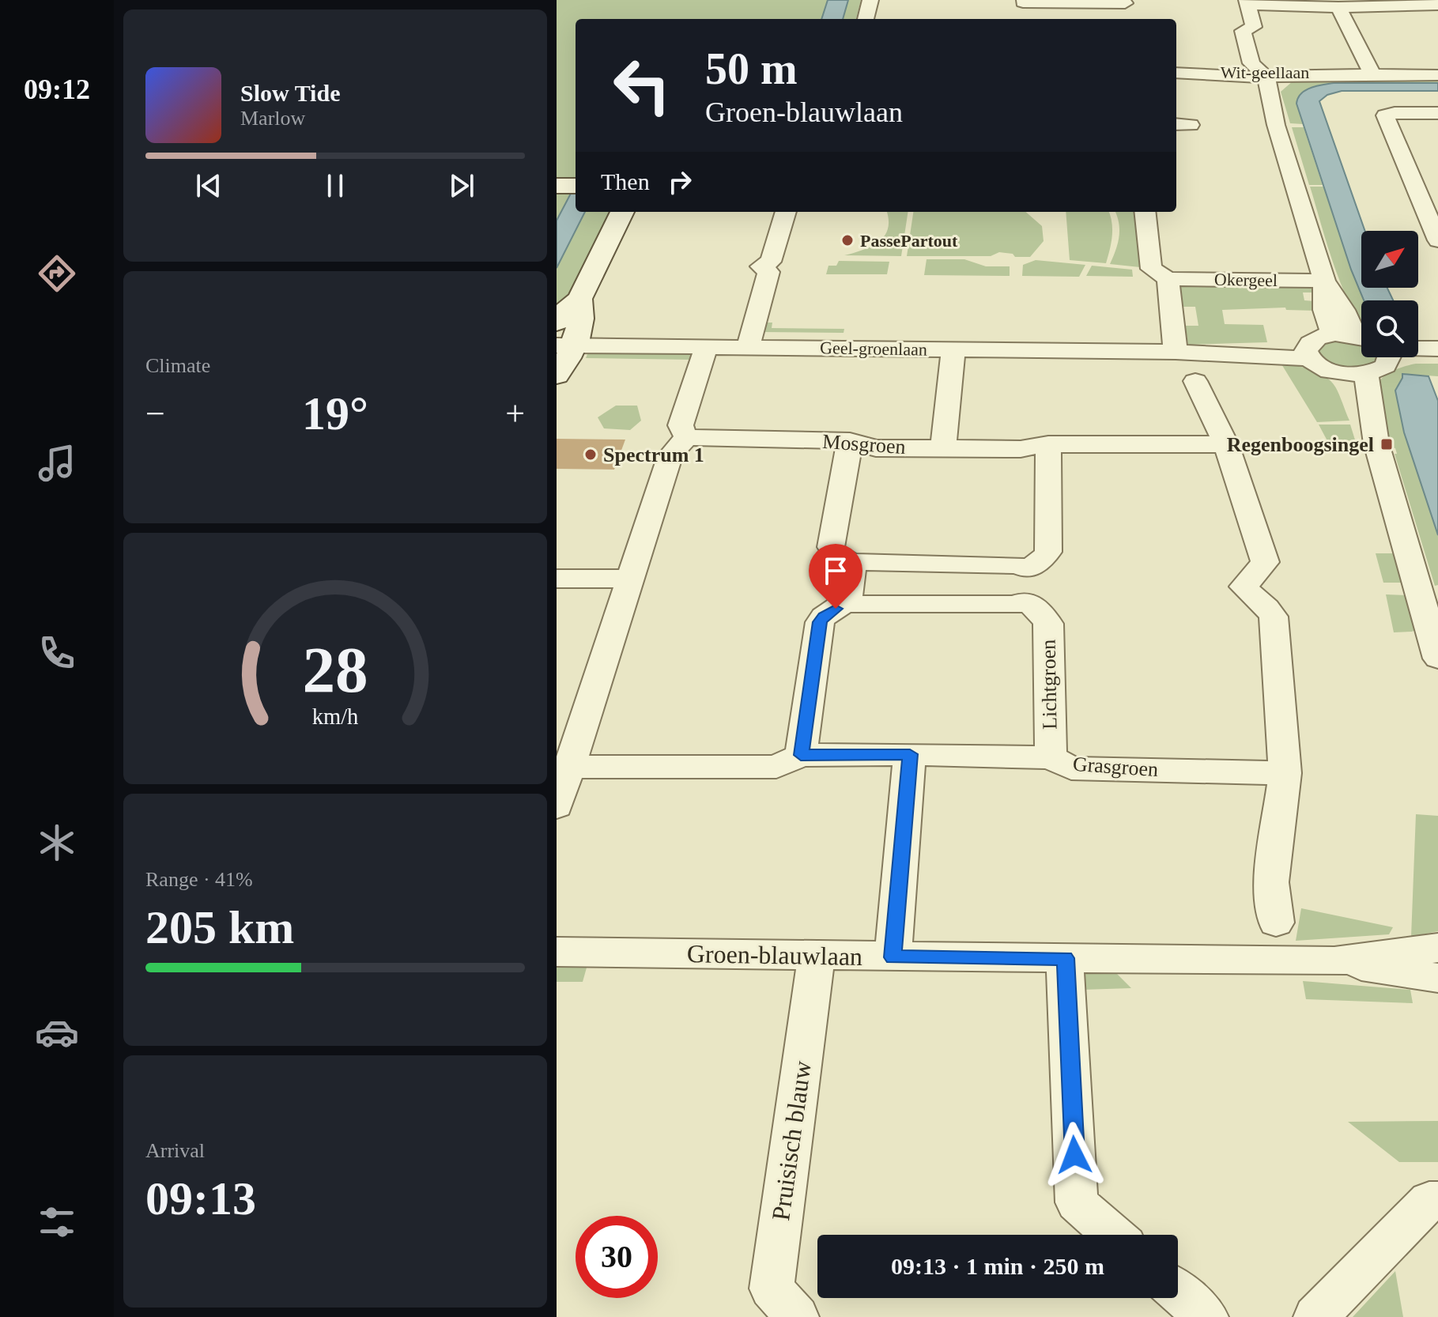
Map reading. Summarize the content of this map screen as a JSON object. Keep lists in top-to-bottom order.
{
  "streets": {
    "street": [
      "Wit-geellaan",
      "Okergeel",
      "Geel-groenlaan",
      "Mosgroen",
      "Lichtgroen",
      "Grasgroen",
      "Groen-blauwlaan",
      "Pruisisch blauw"
    ]
  },
  "crossings": [
    ["Lichtgroen", "Grasgroen"],
    ["Groen-blauwlaan", "Pruisisch blauw"]
  ],
  "places": {
    "other": ["PassePartout", "Spectrum 1"],
    "transit": ["Regenboogsingel"]
  },
  "north": "top right",
  "page": {
    "tabs": "09:12",
    "turn": ["50 m", "Groen-blauwlaan"],
    "song": ["Slow Tide", "Marlow"],
    "then": "Then",
    "tile": [
      "Climate",
      ["Range · 41%", "205 km"],
      ["Arrival", "09:13"]
    ],
    "heat": ["−", "19°", "+"],
    "limit": "30",
    "trip": "09:13 · 1 min · 250 m",
    "gauge": ["28", "km/h"]
  }
}
